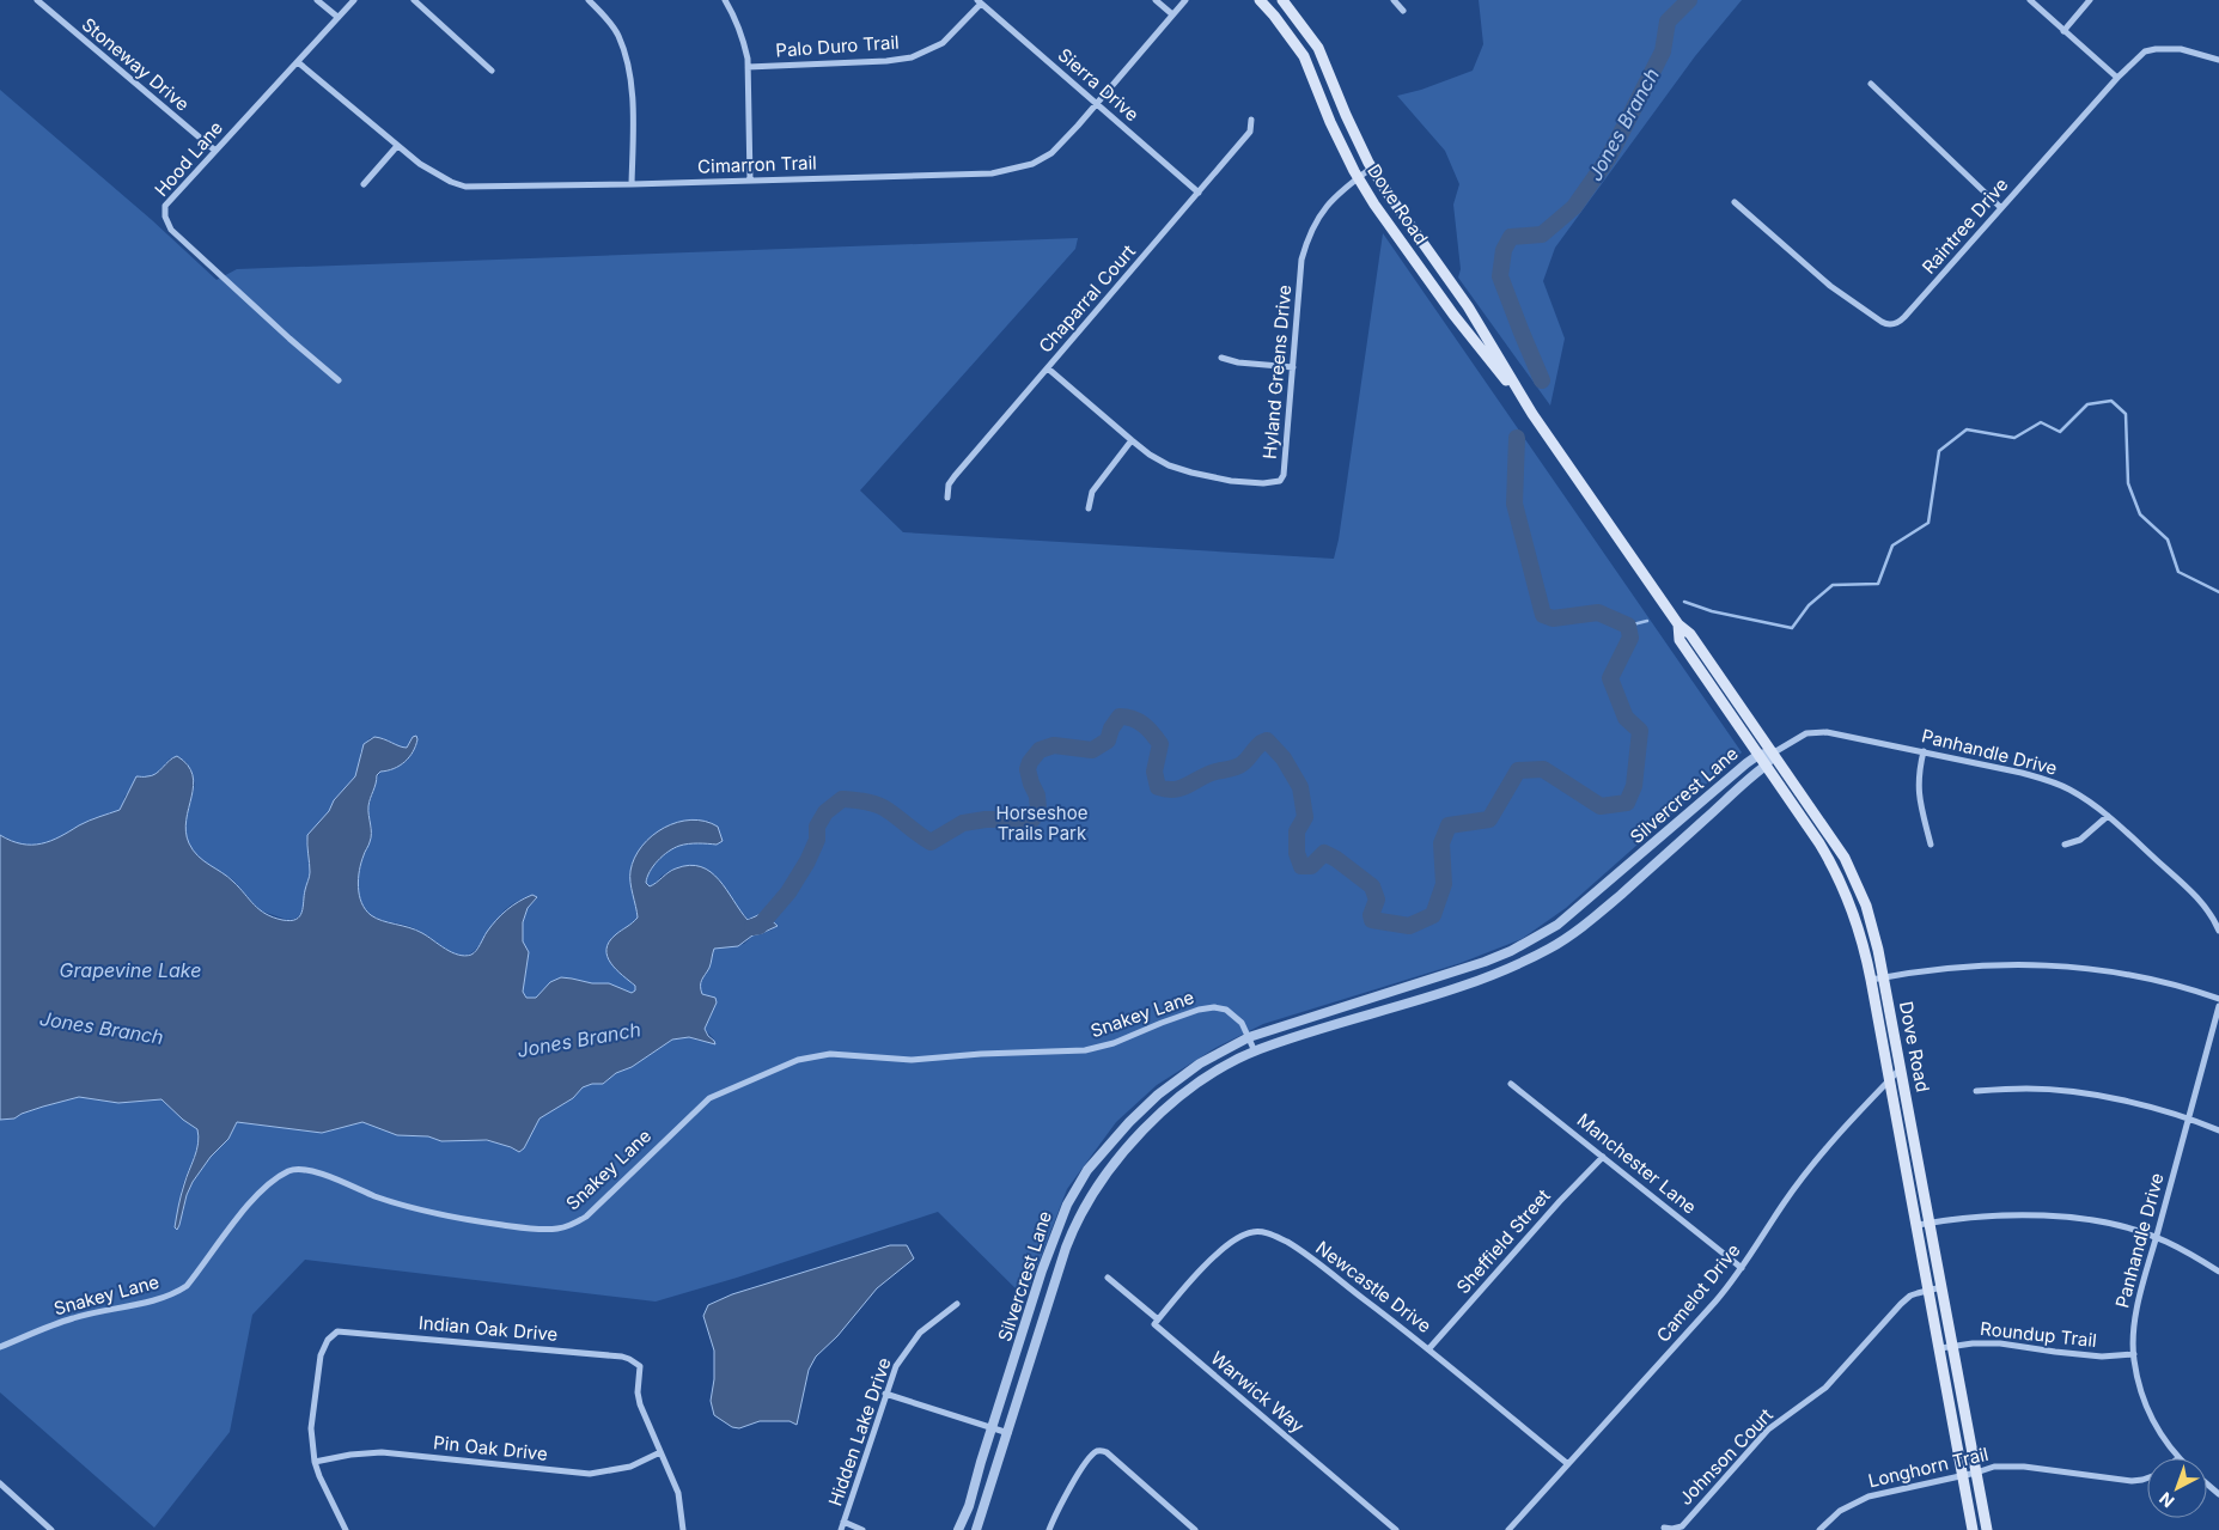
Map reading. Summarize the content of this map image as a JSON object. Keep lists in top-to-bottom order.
{
  "streets": {
    "main road": ["Dove Road"],
    "street": [
      "Palo Duro Trail",
      "Stoneway Drive",
      "Sierra Drive",
      "Hood Lane",
      "Cimarron Trail",
      "Raintree Drive",
      "Chaparral Court",
      "Hyland Greens Drive",
      "Panhandle Drive",
      "Silvercrest Lane",
      "Snakey Lane",
      "Manchester Lane",
      "Sheffield Street",
      "Newcastle Drive",
      "Camelot Drive",
      "Indian Oak Drive",
      "Roundup Trail",
      "Warwick Way",
      "Hidden Lake Drive",
      "Pin Oak Drive",
      "Johnson Court",
      "Longhorn Trail"
    ]
  },
  "crossings": [
    ["Palo Duro Trail", "Sierra Drive"],
    ["Stoneway Drive", "Hood Lane"],
    ["Sierra Drive", "Cimarron Trail"],
    ["Sierra Drive", "Chaparral Court"],
    ["Hood Lane", "Cimarron Trail"],
    ["Dove Road", "Hyland Greens Drive"],
    ["Dove Road", "Panhandle Drive"],
    ["Dove Road", "Silvercrest Lane"],
    ["Dove Road", "Camelot Drive"],
    ["Dove Road", "Roundup Trail"],
    ["Dove Road", "Johnson Court"],
    ["Dove Road", "Longhorn Trail"],
    ["Chaparral Court", "Hyland Greens Drive"],
    ["Panhandle Drive", "Silvercrest Lane"],
    ["Panhandle Drive", "Roundup Trail"],
    ["Silvercrest Lane", "Snakey Lane"],
    ["Manchester Lane", "Sheffield Street"],
    ["Manchester Lane", "Camelot Drive"],
    ["Sheffield Street", "Newcastle Drive"],
    ["Newcastle Drive", "Camelot Drive"],
    ["Newcastle Drive", "Warwick Way"],
    ["Indian Oak Drive", "Pin Oak Drive"]
  ],
  "water": ["Jones Branch", "Grapevine Lake"],
  "parks": ["Horseshoe Trails Park"],
  "north": "bottom left"
}
